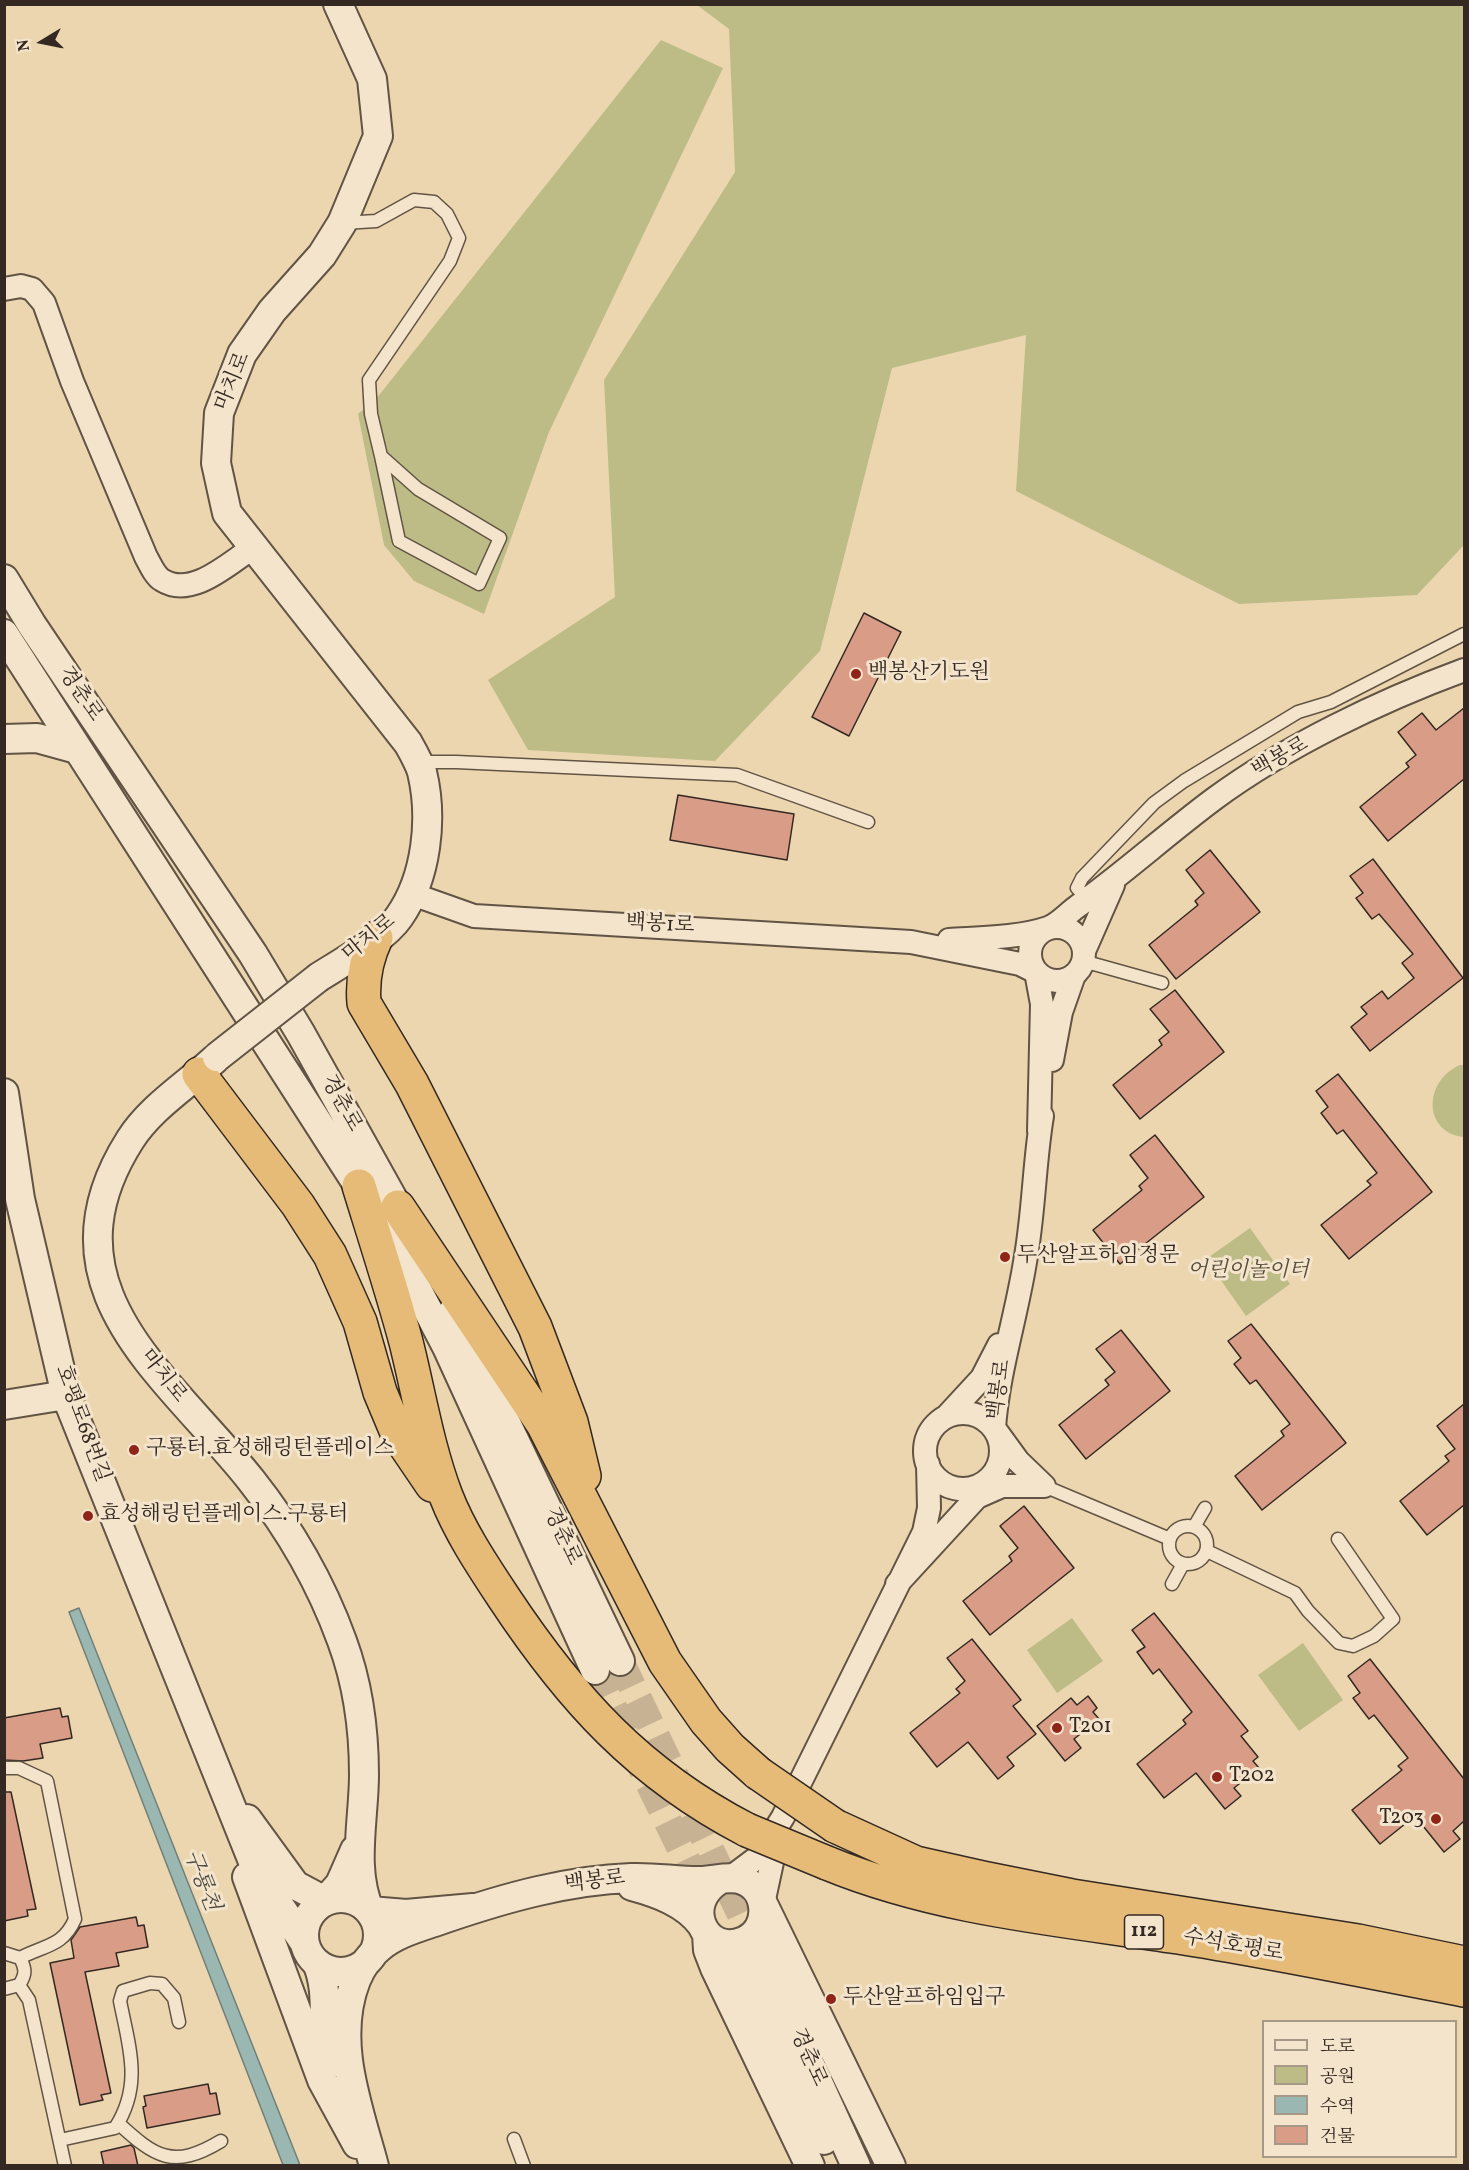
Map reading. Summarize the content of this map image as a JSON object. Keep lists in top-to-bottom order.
{
  "streets": {
    "highway": ["112", "수석호평로"],
    "street": [
      "마치로",
      "경춘로",
      "백봉로",
      "백봉1로",
      "호평로68번길"
    ]
  },
  "crossings": [
    ["마치로", "백봉1로"],
    ["마치로", "호평로68번길"],
    ["백봉로", "백봉1로"]
  ],
  "water": ["구룡천"],
  "parks": ["어린이놀이터"],
  "places": [
    "백봉산기도원",
    "두산알프하임정문",
    "구룡터.효성해링턴플레이스",
    "효성해링턴플레이스.구룡터",
    "T201",
    "T202",
    "T203",
    "두산알프하임입구"
  ],
  "legend": [
    "도로",
    "공원",
    "수역",
    "건물"
  ],
  "north": "left"
}
